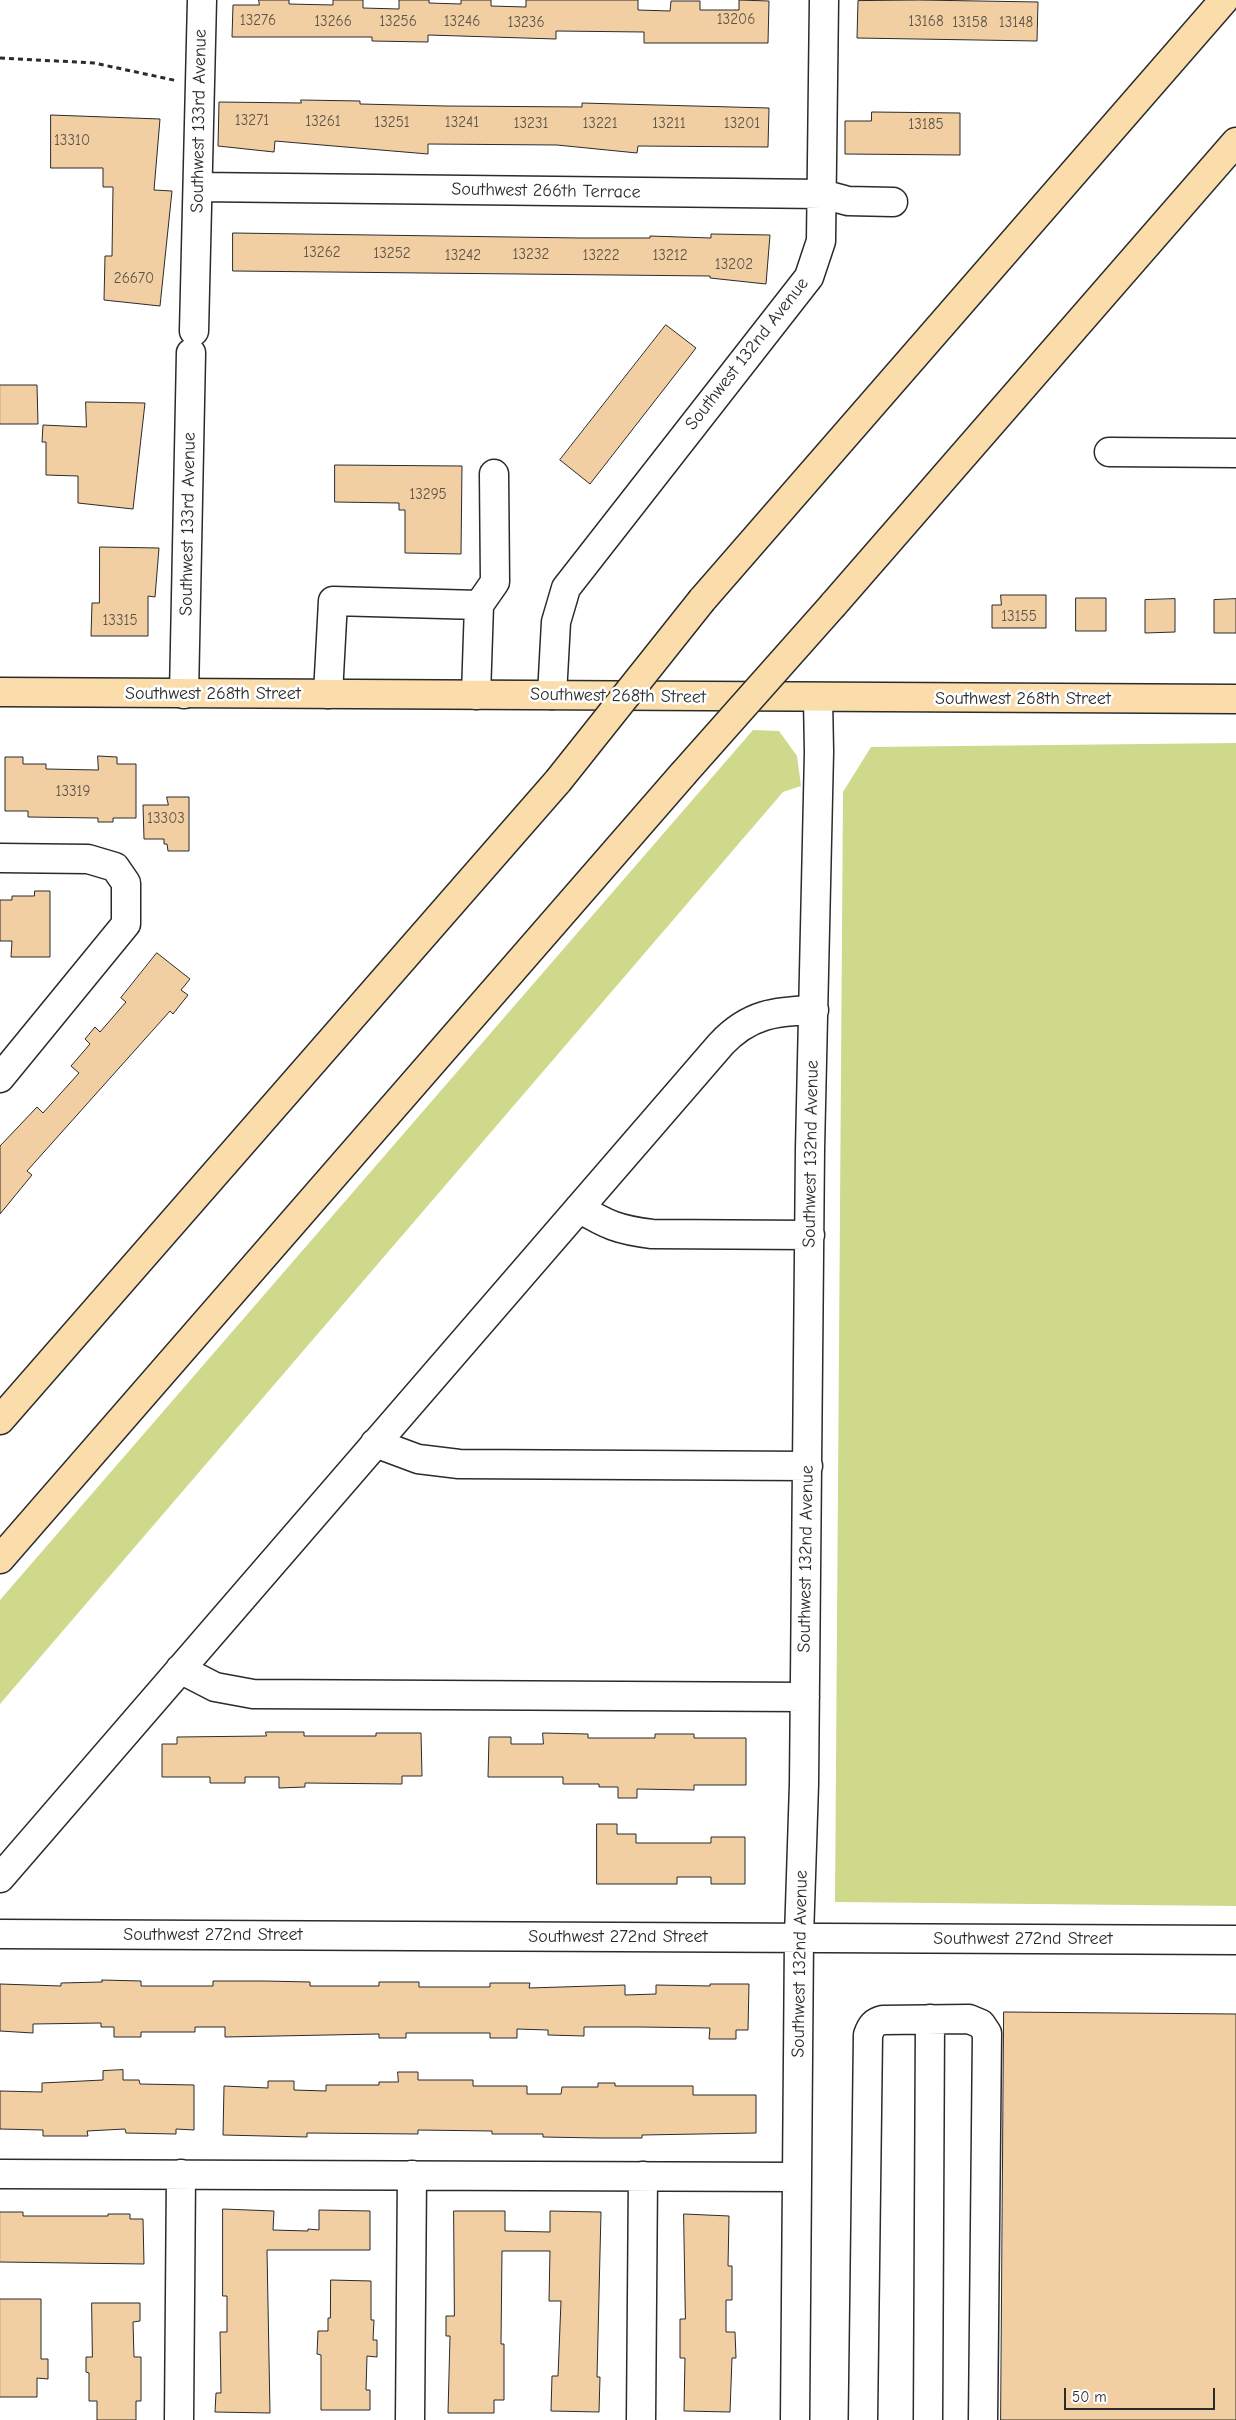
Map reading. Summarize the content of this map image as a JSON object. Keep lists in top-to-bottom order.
{
  "streets": {
    "main road": ["Southwest 268th Street"],
    "street": [
      "Southwest 133rd Avenue",
      "Southwest 266th Terrace",
      "Southwest 132nd Avenue",
      "Southwest 272nd Street"
    ]
  },
  "crossings": [
    ["Southwest 133rd Avenue", "Southwest 266th Terrace"],
    ["Southwest 133rd Avenue", "Southwest 268th Street"],
    ["Southwest 266th Terrace", "Southwest 132nd Avenue"],
    ["Southwest 132nd Avenue", "Southwest 268th Street"],
    ["Southwest 132nd Avenue", "Southwest 272nd Street"]
  ],
  "house_numbers": [
    "13206",
    "13276",
    "13266",
    "13256",
    "13246",
    "13168",
    "13236",
    "13158",
    "13148",
    "13271",
    "13261",
    "13251",
    "13241",
    "13231",
    "13221",
    "13211",
    "13201",
    "13185",
    "13310",
    "13262",
    "13252",
    "13232",
    "13242",
    "13222",
    "13212",
    "13202",
    "26670",
    "13295",
    "13155",
    "13315",
    "13319",
    "13303"
  ],
  "scale_bar": "50 m"
}
